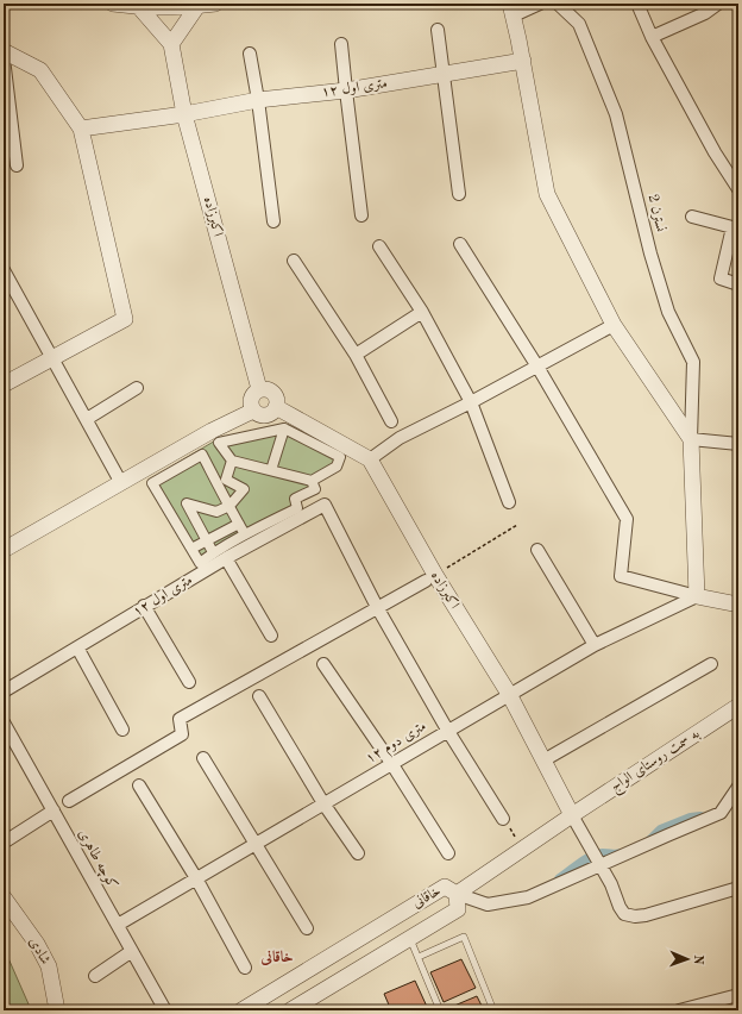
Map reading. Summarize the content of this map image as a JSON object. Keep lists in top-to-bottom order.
{
  "streets": {
    "street": [
      "۱۲ متری اول",
      "نسترن 2",
      "اکبرزاده",
      "۱۲ متری دوم",
      "به سمت روستای الواج",
      "کوچه طاهری",
      "خاقانی",
      "شادی"
    ]
  },
  "crossings": [
    ["۱۲ متری اول", "اکبرزاده"],
    ["اکبرزاده", "۱۲ متری دوم"],
    ["اکبرزاده", "به سمت روستای الواج"],
    ["۱۲ متری دوم", "کوچه طاهری"],
    ["به سمت روستای الواج", "خاقانی"]
  ],
  "districts": ["خاقانی"],
  "north": "right"
}
